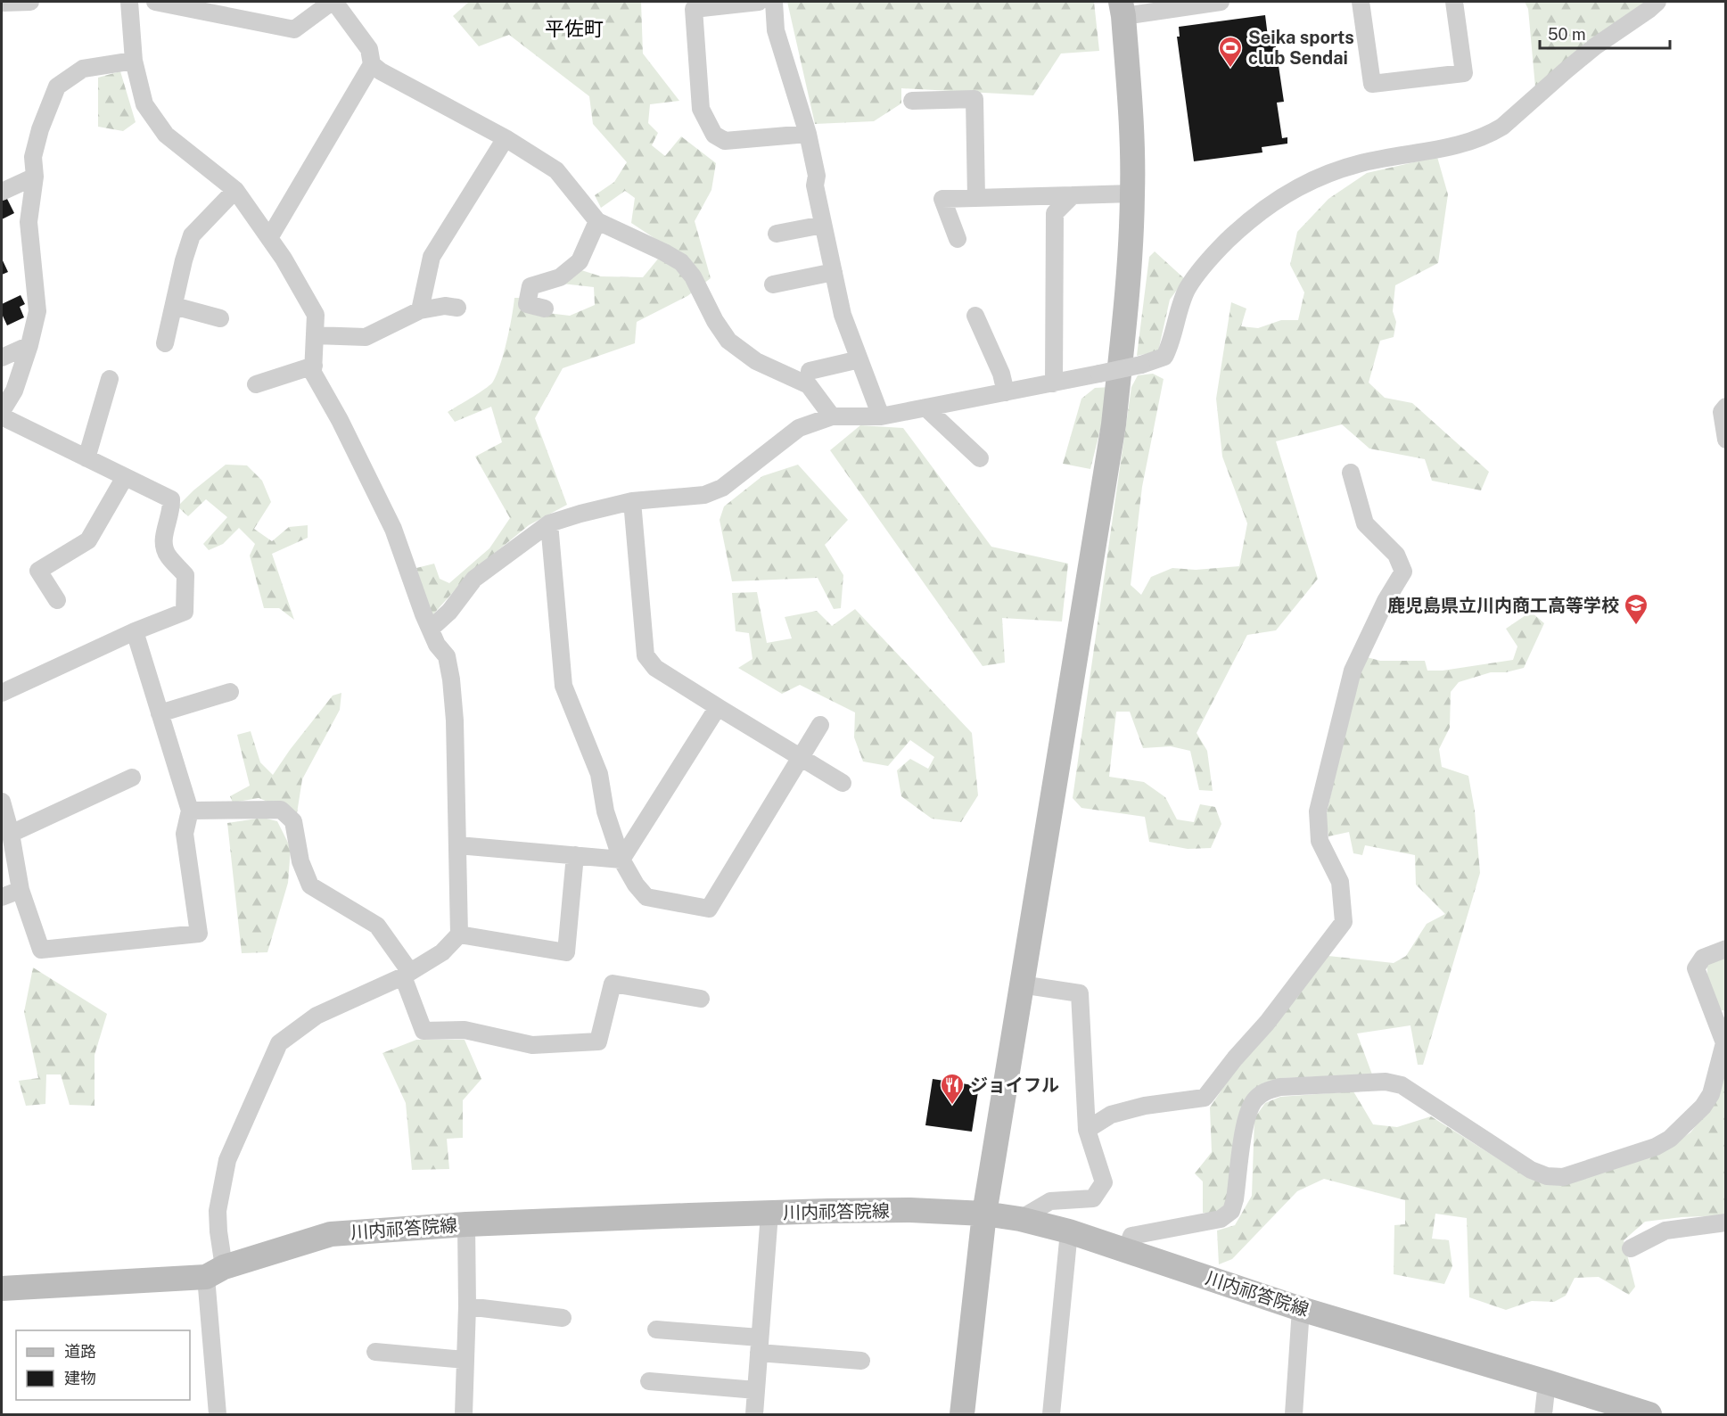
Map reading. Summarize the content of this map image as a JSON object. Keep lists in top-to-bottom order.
{
  "streets": {
    "main road": ["川内祁答院線"]
  },
  "districts": ["平佐町"],
  "places": {
    "sports": ["Seika sports club Sendai"],
    "school or university": ["鹿児島県立川内商工高等学校"],
    "restaurant": ["ジョイフル"]
  },
  "legend": ["道路", "建物"],
  "scale_bar": "50 m"
}
